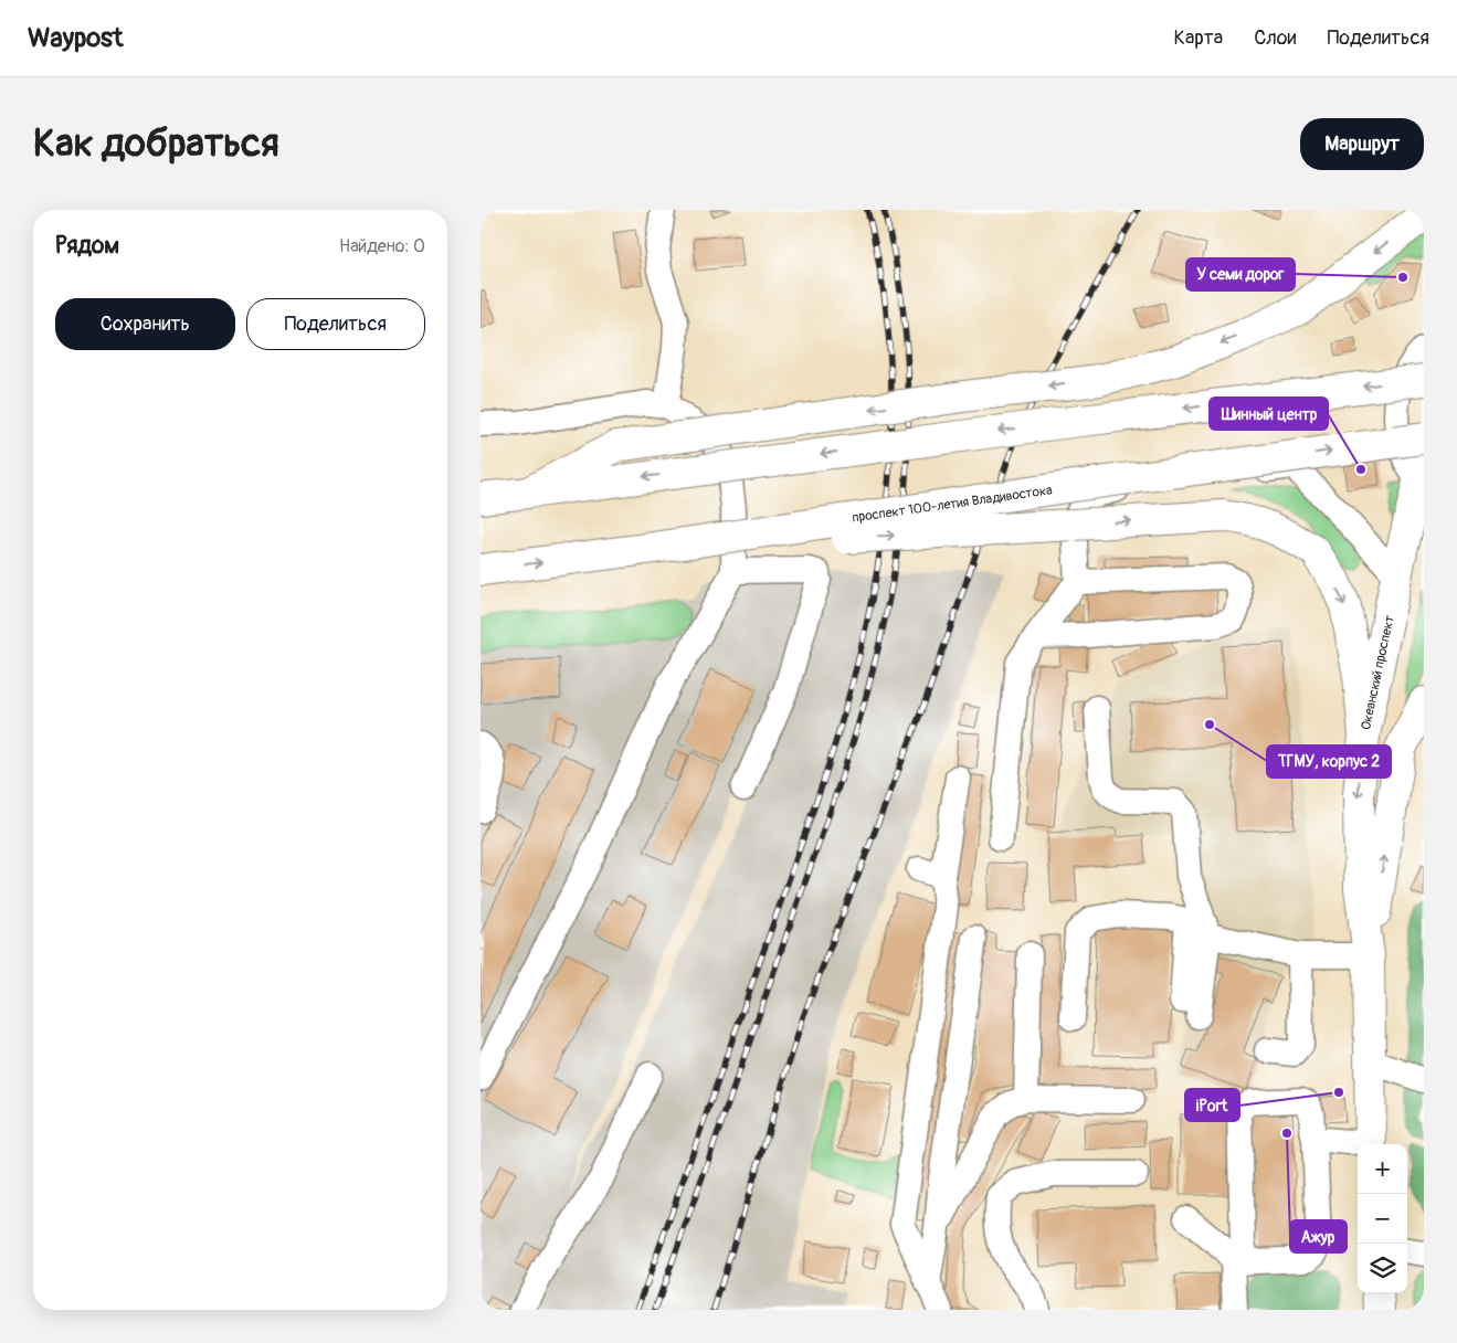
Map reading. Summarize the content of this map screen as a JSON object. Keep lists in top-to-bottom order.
{
  "streets": {
    "main road": ["проспект 100-летия Владивостока", "Океанский проспект"]
  },
  "places": [
    "У семи дорог",
    "Шинный центр",
    "ТГМУ, корпус 2",
    "iPort",
    "Ажур"
  ],
  "page": {
    "header": "Waypost",
    "nav": ["Карта", "Слои", "Поделиться"],
    "buttons": [
      "Маршрут",
      ["Сохранить", "Поделиться"]
    ],
    "title": "Как добраться",
    "heading": ["Рядом", "Найдено: 0"],
    "map_buttons": ["+", "−"]
  }
}
